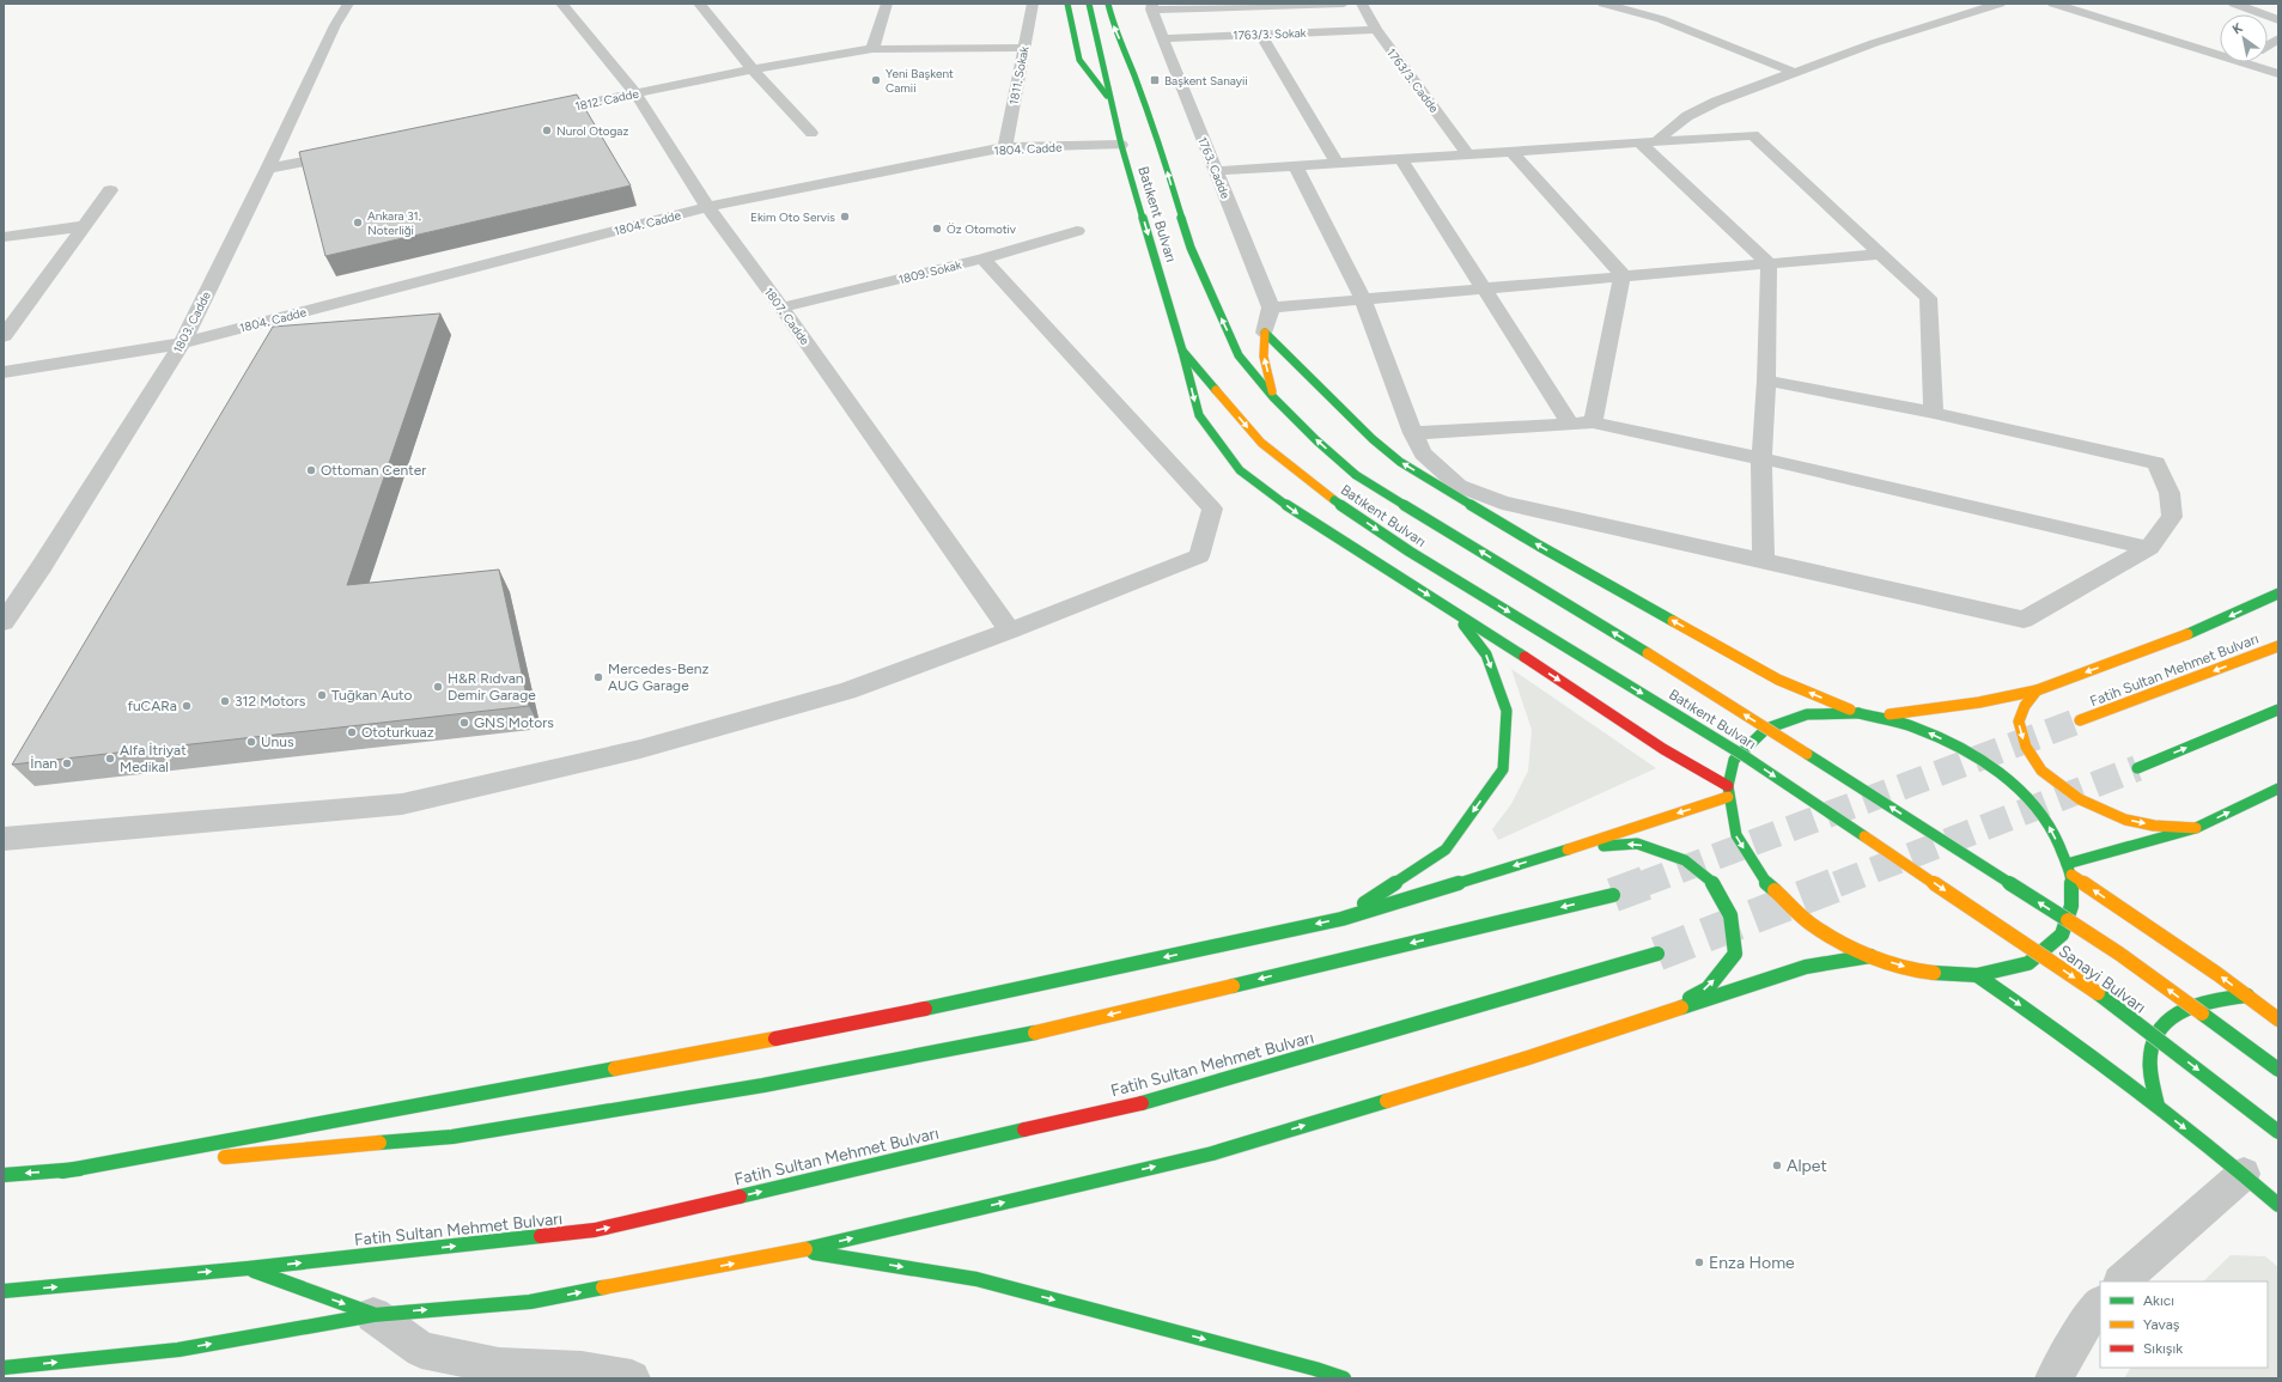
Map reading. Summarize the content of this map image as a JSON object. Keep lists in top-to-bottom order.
{
  "streets": {
    "main road": ["Batıkent Bulvarı", "Fatih Sultan Mehmet Bulvarı", "Sanayi Bulvarı"],
    "street": [
      "1763/3. Sokak",
      "1811. Sokak",
      "1763/3. Cadde",
      "1812. Cadde",
      "1804. Cadde",
      "1763. Cadde",
      "1809. Sokak",
      "1807. Cadde",
      "1803. Cadde"
    ]
  },
  "crossings": [
    ["1763/3. Sokak", "1763/3. Cadde"],
    ["1763/3. Sokak", "1763. Cadde"],
    ["1811. Sokak", "1812. Cadde"],
    ["1811. Sokak", "1804. Cadde"],
    ["1812. Cadde", "1807. Cadde"],
    ["1804. Cadde", "Batıkent Bulvarı"],
    ["1804. Cadde", "1807. Cadde"],
    ["1804. Cadde", "1803. Cadde"],
    ["Batıkent Bulvarı", "Sanayi Bulvarı"],
    ["1809. Sokak", "1807. Cadde"]
  ],
  "places": {
    "other": [
      "Yeni Başkent Camii",
      "Nurol Otogaz",
      "Ekim Oto Servis",
      "Ankara 31. Noterliği",
      "Öz Otomotiv",
      "Ottoman Center",
      "Mercedes-Benz AUG Garage",
      "H&R Rıdvan Demir Garage",
      "Tuğkan Auto",
      "312 Motors",
      "fuCARa",
      "GNS Motors",
      "Ototurkuaz",
      "Unus",
      "Alfa İtriyat Medikal",
      "İnan",
      "Alpet",
      "Enza Home"
    ],
    "transit": ["Başkent Sanayii"]
  },
  "legend": ["Akıcı", "Yavaş", "Sıkışık"],
  "north": "top left"
}
